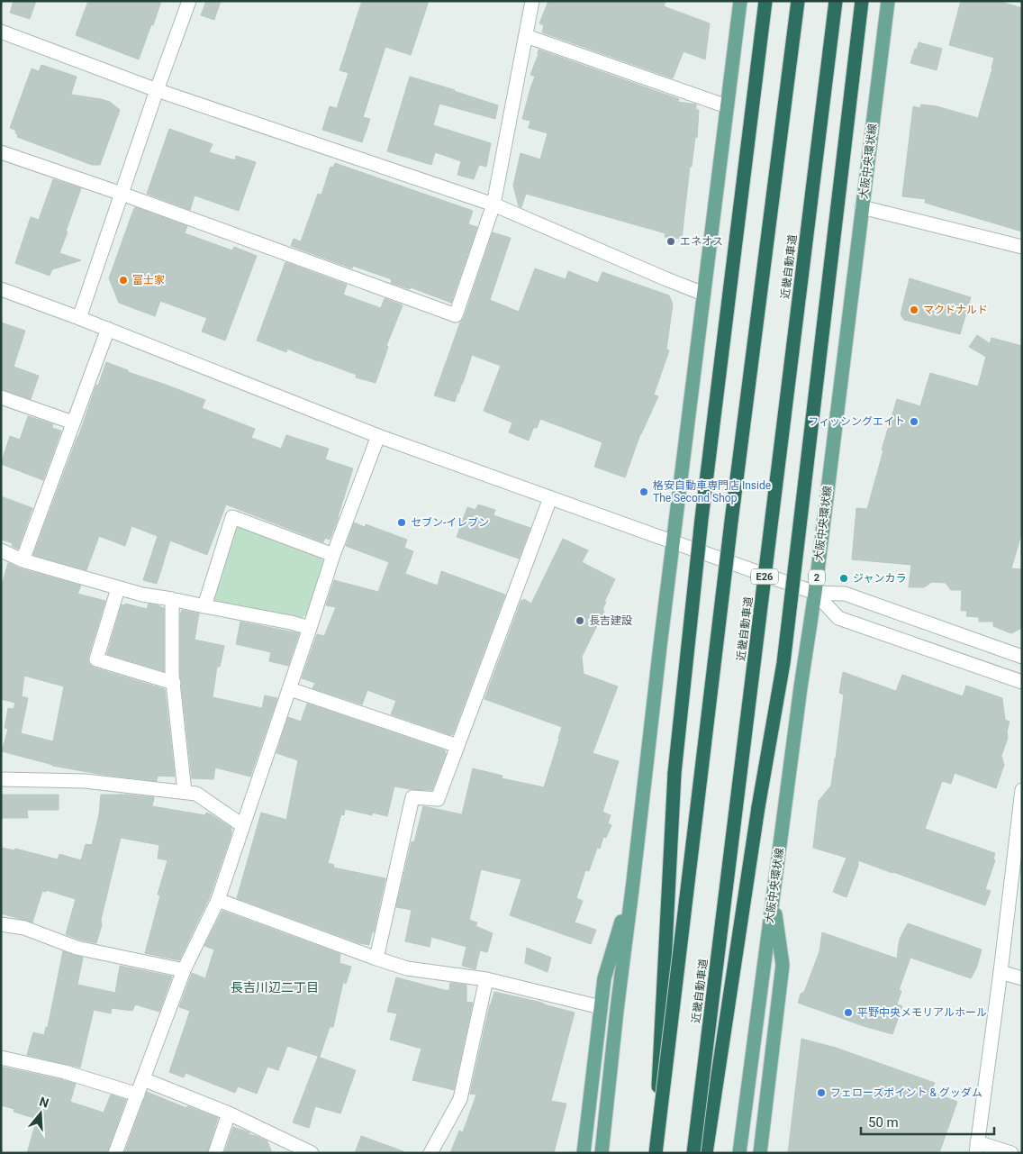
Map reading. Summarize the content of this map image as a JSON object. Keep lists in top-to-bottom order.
{
  "streets": {
    "highway": ["近畿自動車道", "E26"],
    "main road": ["大阪中央環状線", "2"]
  },
  "districts": ["長吉川辺二丁目"],
  "places": [
    "エネオス",
    "富士家",
    "マクドナルド",
    "フィッシングエイト",
    "格安自動車専門店 Inside The Second Shop",
    "セブン-イレブン",
    "ジャンカラ",
    "長吉建設",
    "平野中央メモリアルホール",
    "フェローズポイント & グッダム"
  ],
  "scale_bar": "50 m",
  "north": "top"
}
